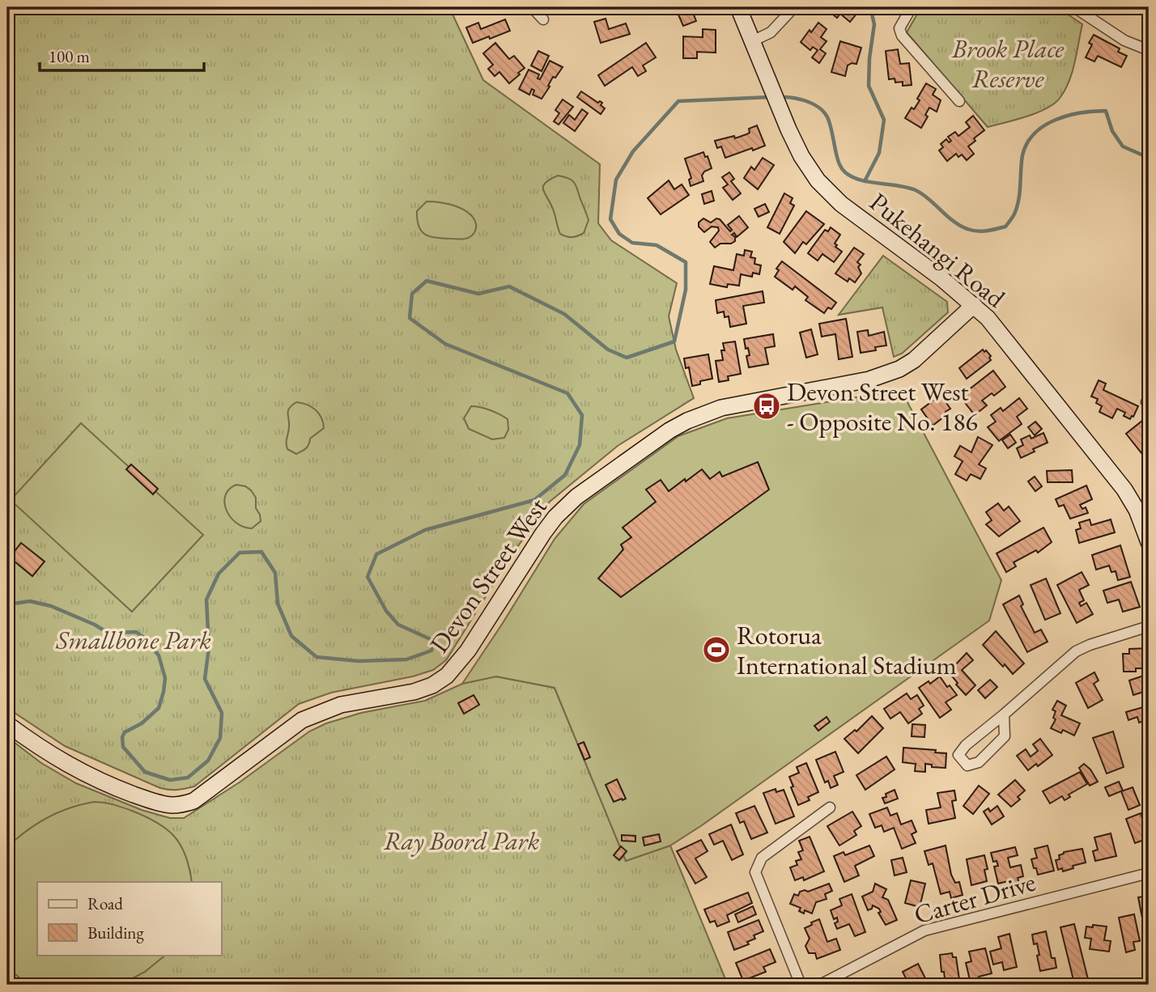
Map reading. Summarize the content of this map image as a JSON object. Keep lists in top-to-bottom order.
{
  "streets": {
    "main road": ["Pukehangi Road", "Devon Street West"],
    "street": ["Carter Drive"]
  },
  "crossings": [
    ["Pukehangi Road", "Devon Street West"]
  ],
  "parks": ["Brook Place Reserve", "Smallbone Park", "Ray Boord Park"],
  "places": {
    "bus stop": ["Devon Street West - Opposite No. 186"],
    "sports": ["Rotorua International Stadium"]
  },
  "legend": ["Road", "Building"],
  "scale_bar": "100 m"
}
